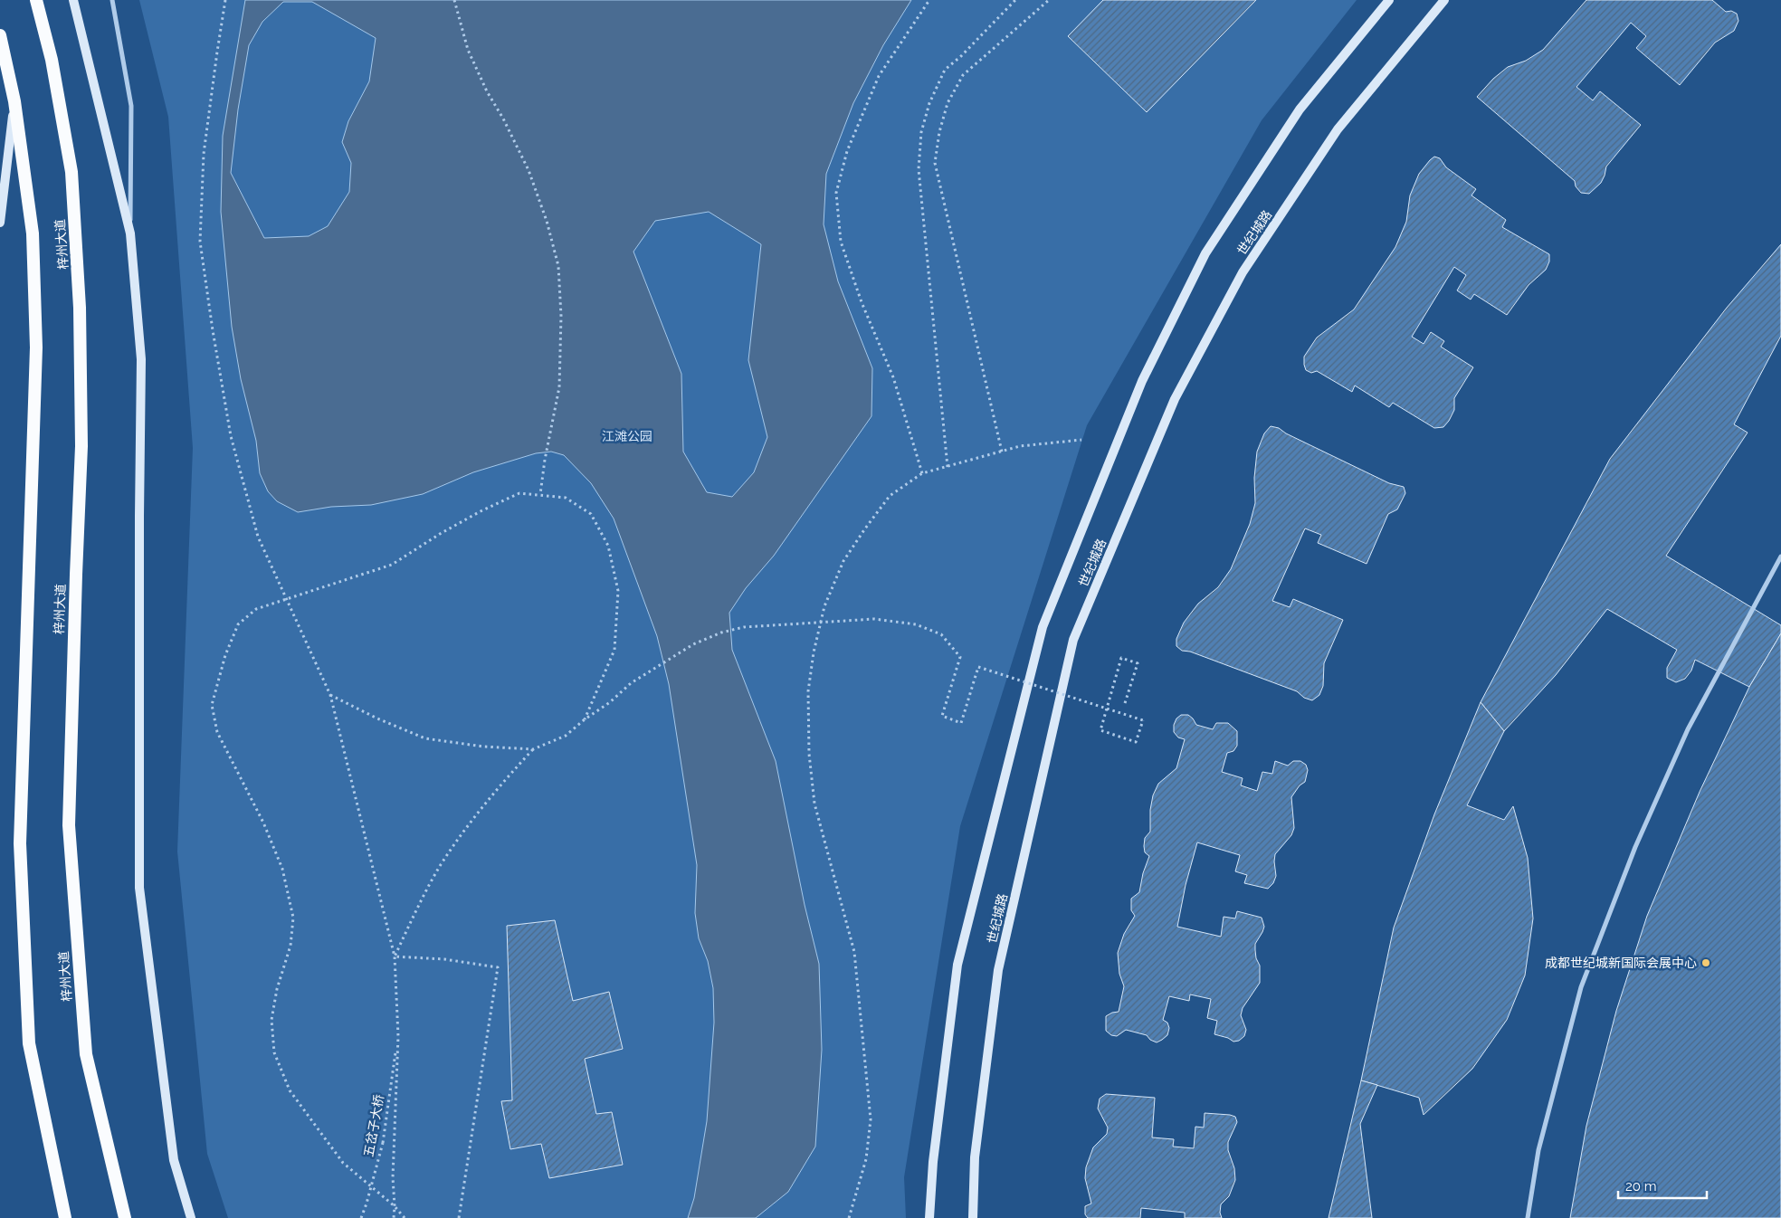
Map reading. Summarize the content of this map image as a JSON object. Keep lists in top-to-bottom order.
{
  "streets": {
    "highway": ["梓州大道"],
    "main road": ["世纪城路"],
    "path": ["五岔子大桥"]
  },
  "parks": ["江滩公园"],
  "places": ["成都世纪城新国际会展中心"],
  "scale_bar": "20 m"
}
